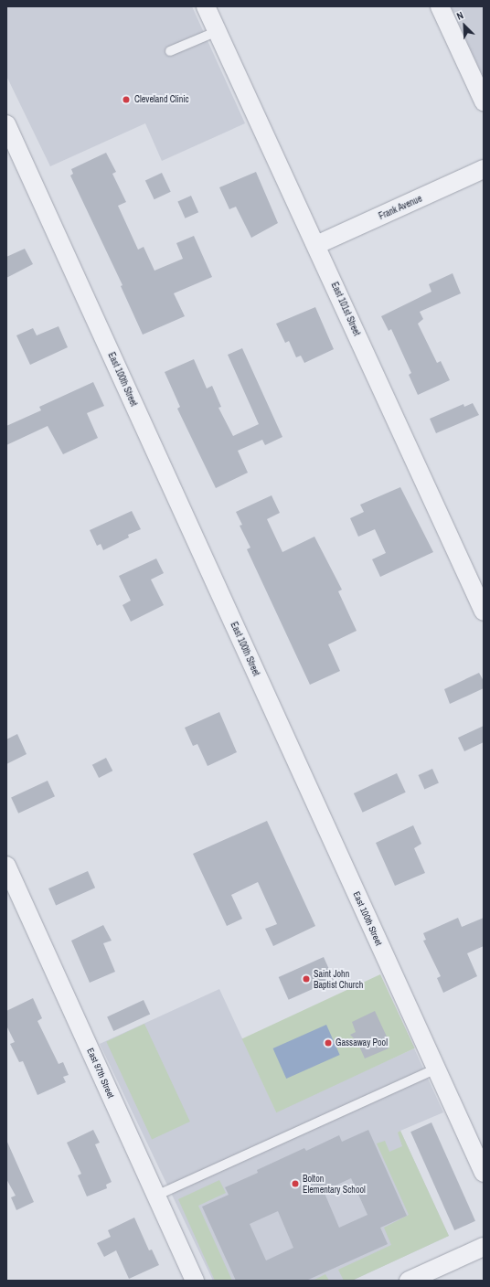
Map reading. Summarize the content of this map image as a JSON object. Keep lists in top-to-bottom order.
{
  "streets": {
    "street": [
      "Frank Avenue",
      "East 101st Street",
      "East 100th Street",
      "East 97th Street"
    ]
  },
  "crossings": [
    ["Frank Avenue", "East 101st Street"]
  ],
  "places": [
    "Cleveland Clinic",
    "Saint John Baptist Church",
    "Gassaway Pool",
    "Bolton Elementary School"
  ],
  "north": "top left"
}
